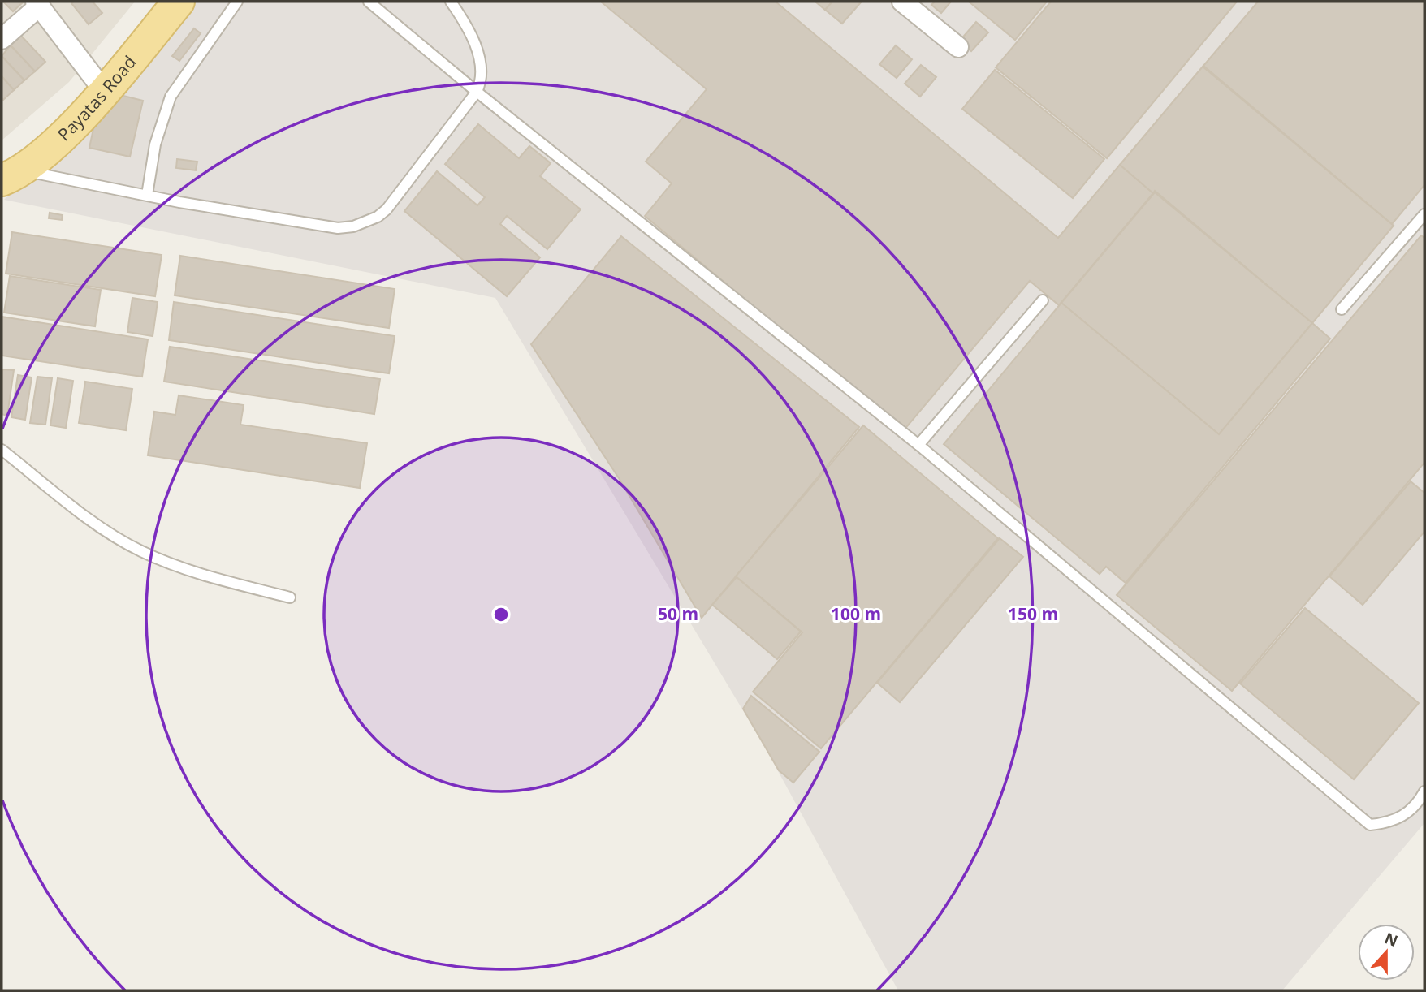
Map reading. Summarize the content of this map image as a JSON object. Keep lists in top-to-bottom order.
{
  "streets": {
    "main road": ["Payatas Road"]
  },
  "north": "top",
  "rings": ["50 m", "100 m", "150 m"]
}
